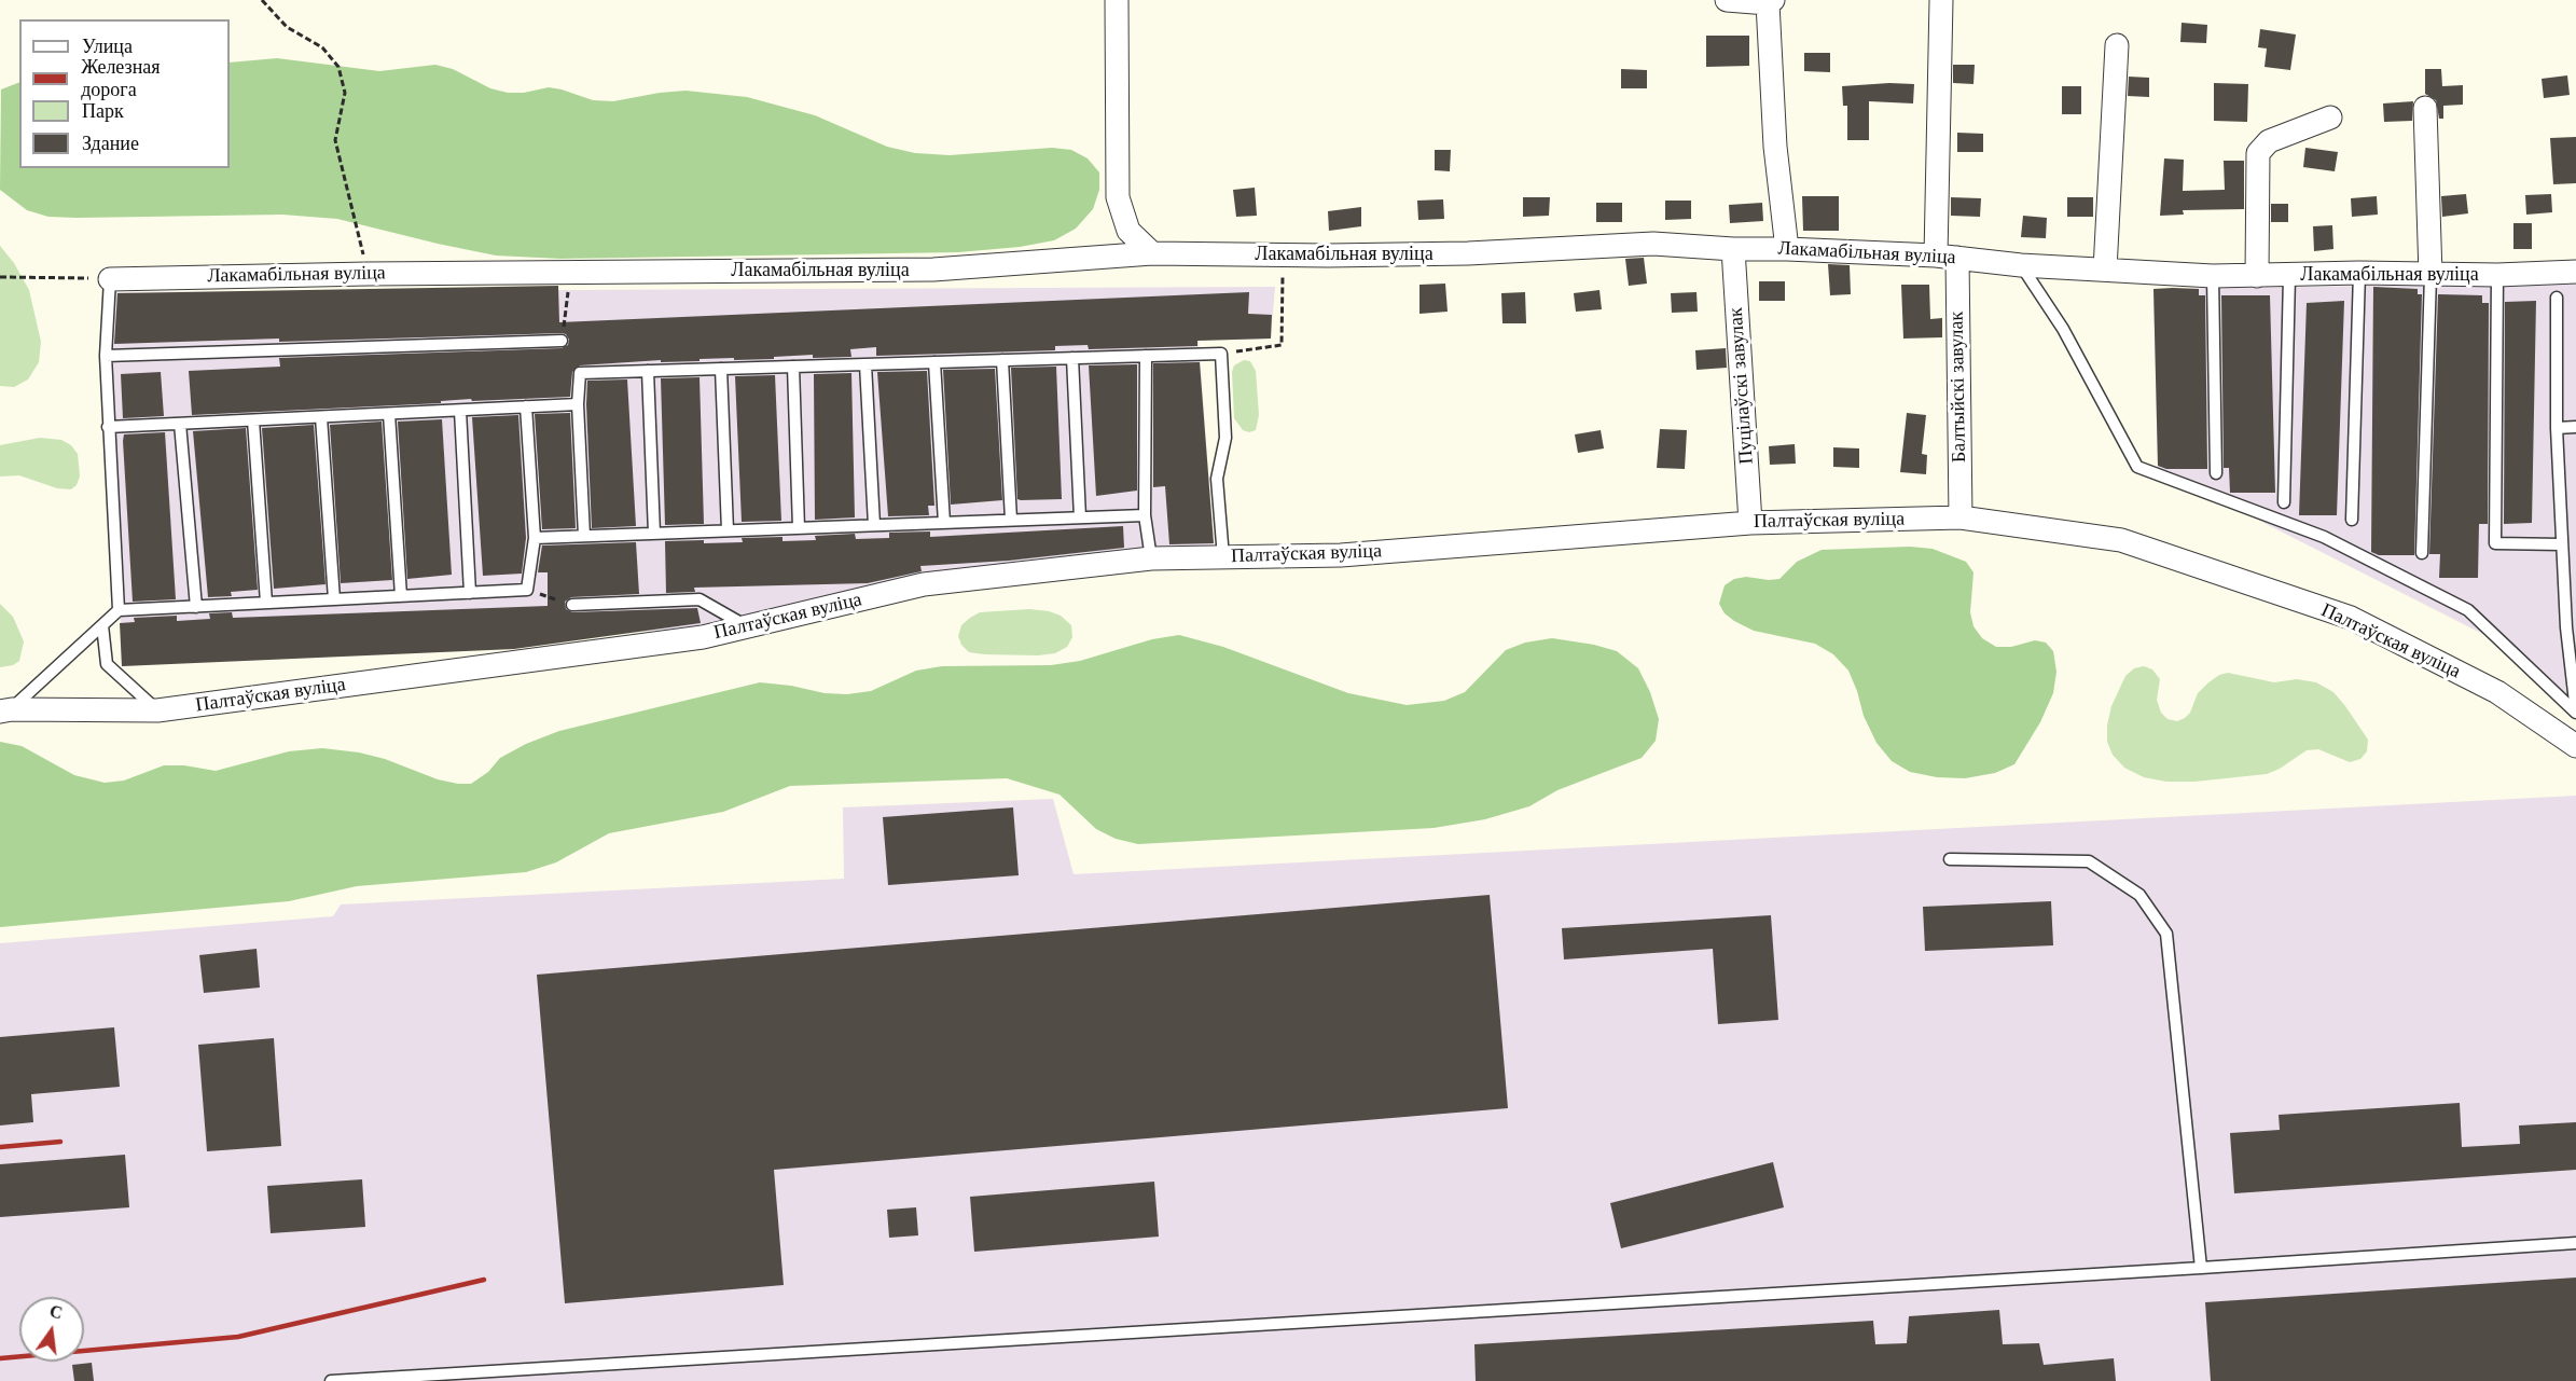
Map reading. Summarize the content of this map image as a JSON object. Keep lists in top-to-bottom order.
{
  "streets": {
    "street": [
      "Лакамабільная вуліца",
      "Пуцілаўскі завулак",
      "Балтыйскі завулак",
      "Палтаўская вуліца"
    ]
  },
  "crossings": [
    ["Лакамабільная вуліца", "Пуцілаўскі завулак"],
    ["Лакамабільная вуліца", "Балтыйскі завулак"],
    ["Пуцілаўскі завулак", "Палтаўская вуліца"],
    ["Балтыйскі завулак", "Палтаўская вуліца"]
  ],
  "legend": [
    "Улица",
    "Железная дорога",
    "Парк",
    "Здание"
  ],
  "north": "top"
}
